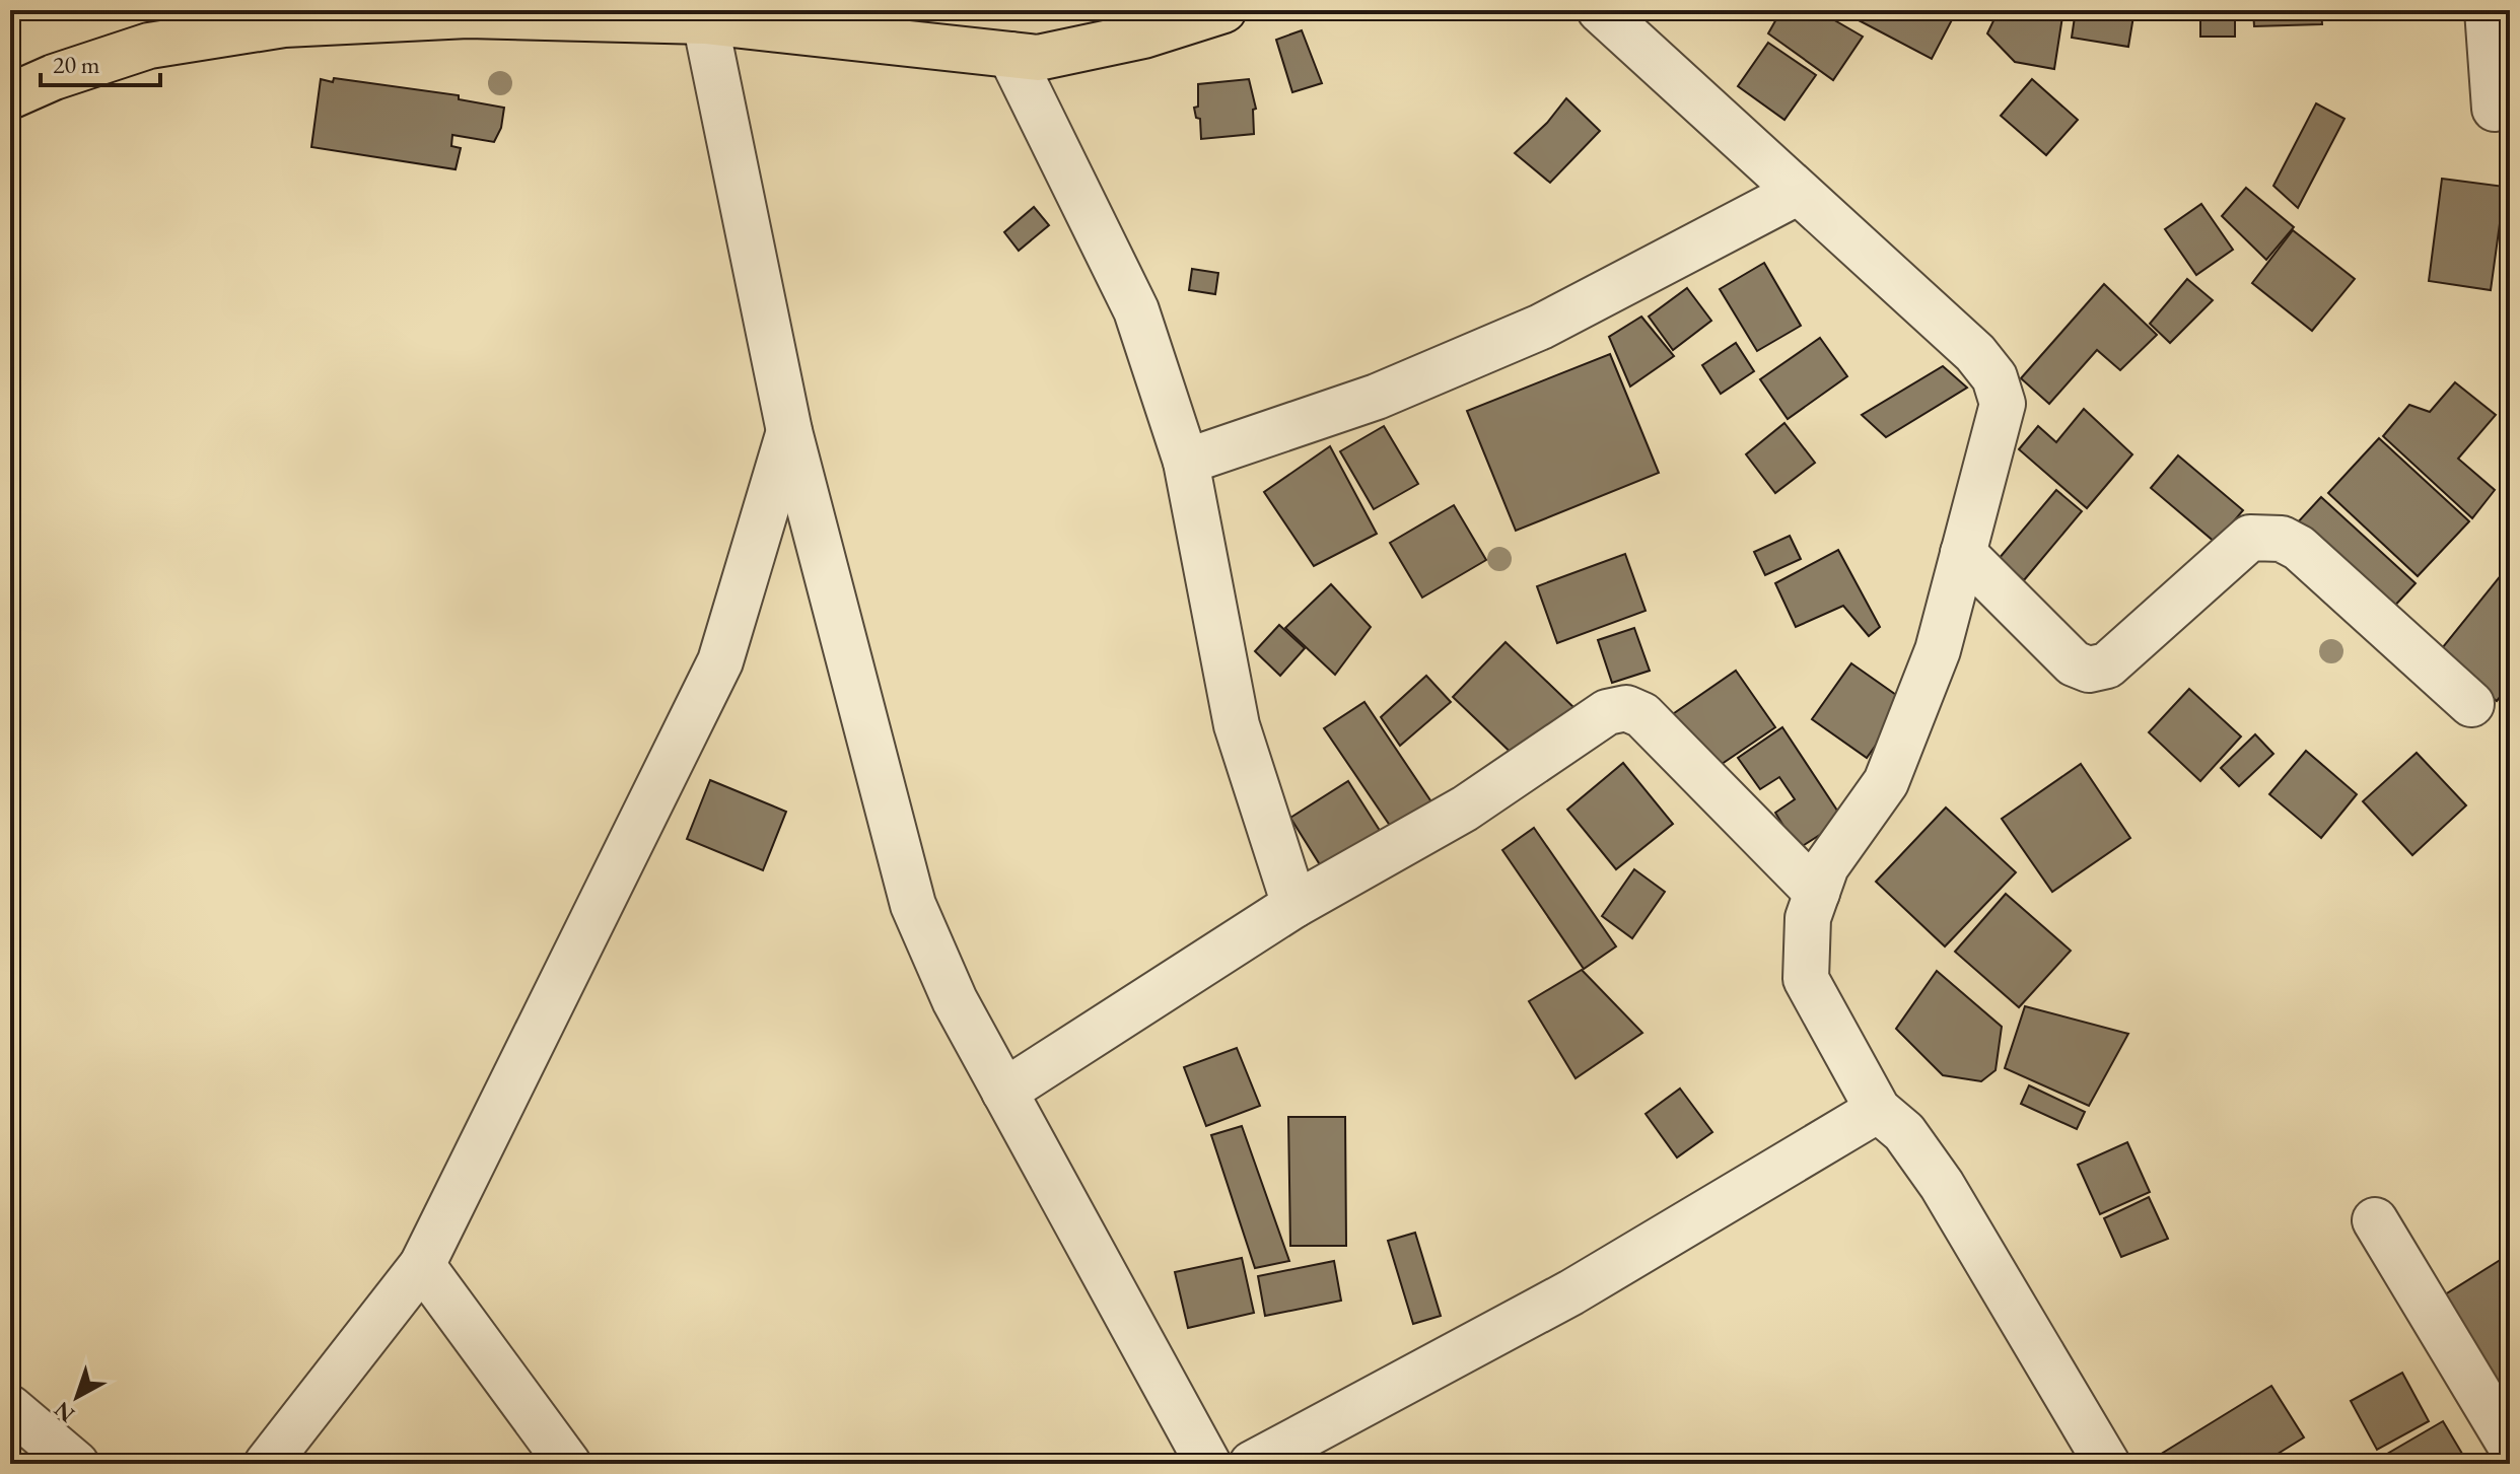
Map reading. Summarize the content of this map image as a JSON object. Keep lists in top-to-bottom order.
{
  "scale_bar": "20 m",
  "north": "bottom left"
}
